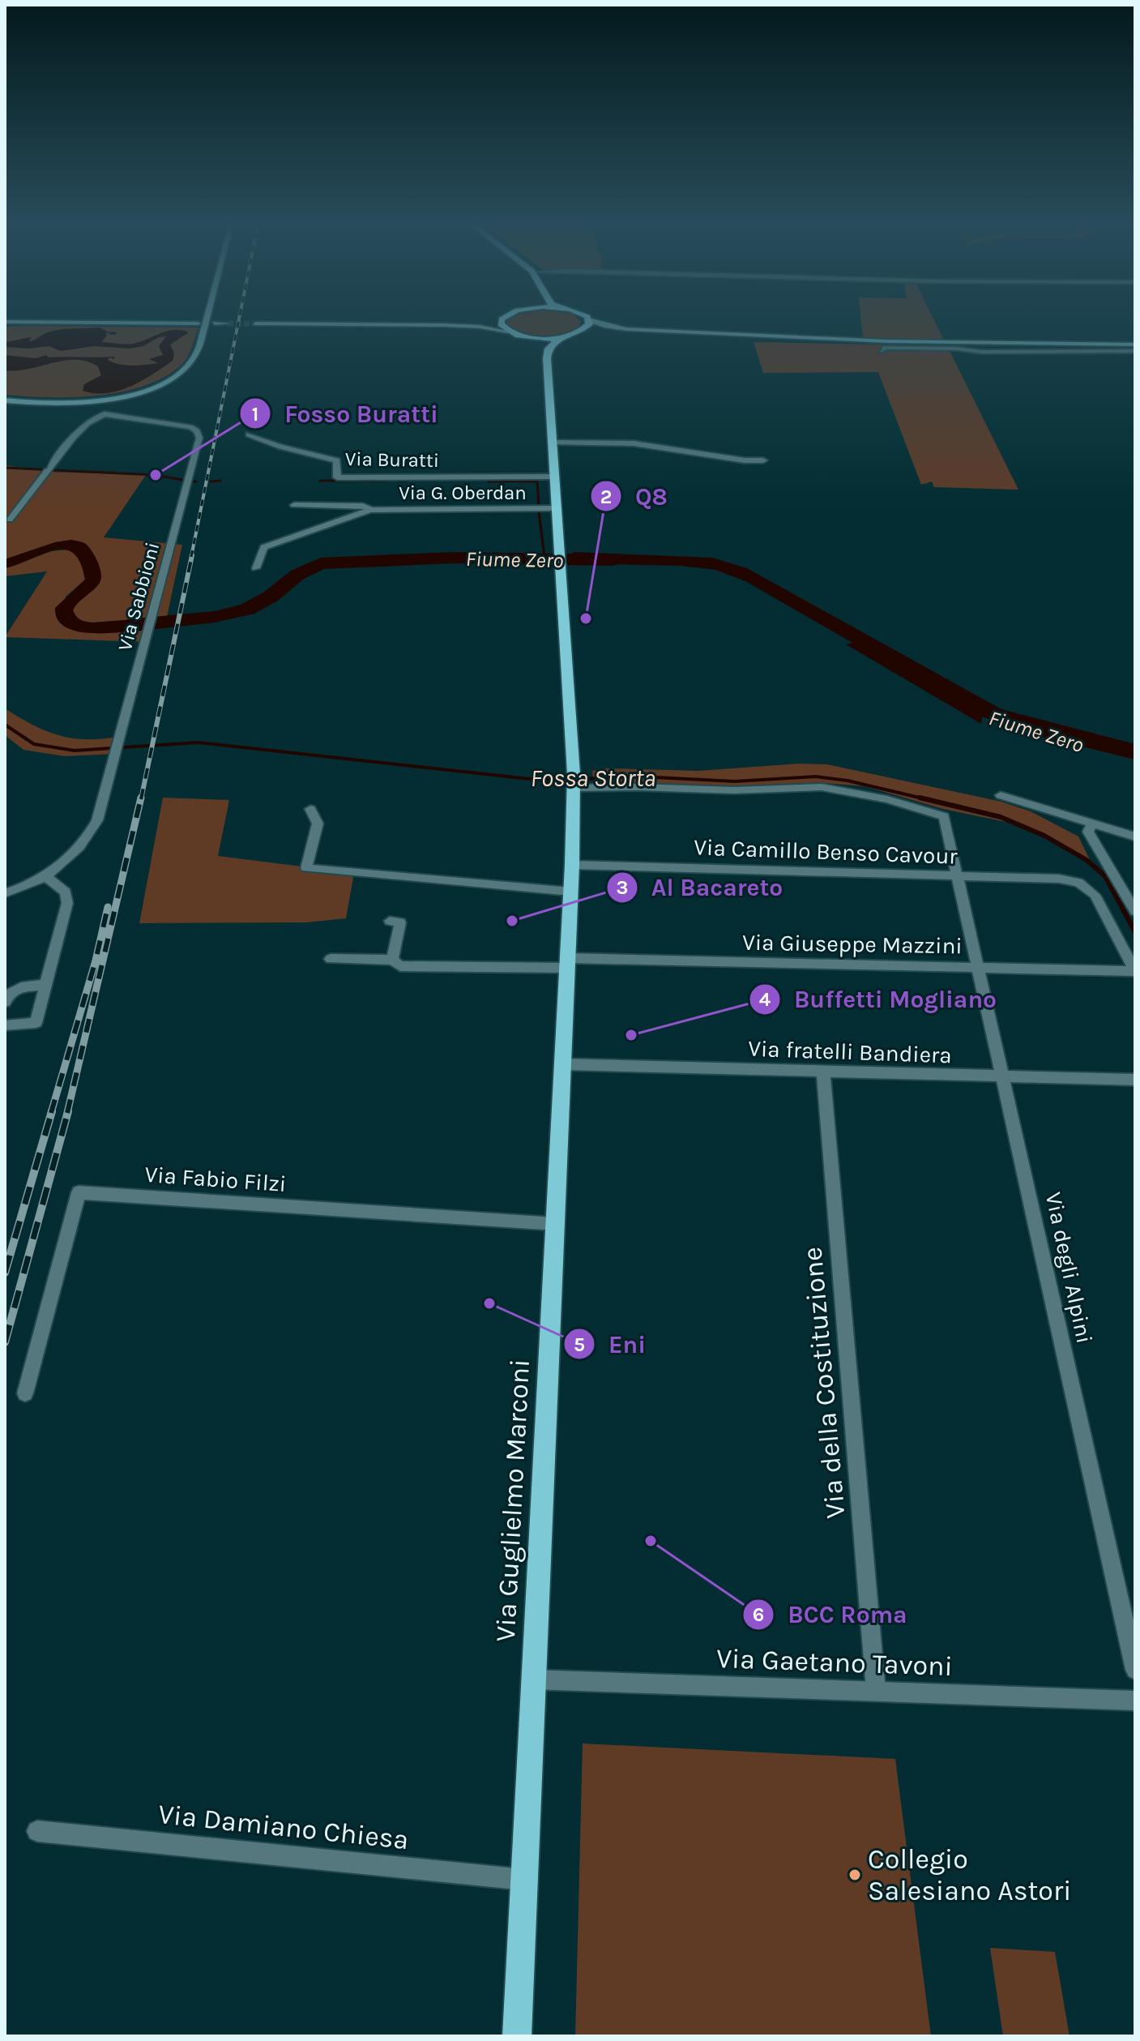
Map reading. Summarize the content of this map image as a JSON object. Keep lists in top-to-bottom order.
{
  "streets": {
    "main road": ["Via Guglielmo Marconi"],
    "street": [
      "Via Buratti",
      "Via G. Oberdan",
      "Via Sabbioni",
      "Via Camillo Benso Cavour",
      "Via Giuseppe Mazzini",
      "Via fratelli Bandiera",
      "Via Fabio Filzi",
      "Via degli Alpini",
      "Via della Costituzione",
      "Via Gaetano Tavoni",
      "Via Damiano Chiesa"
    ]
  },
  "crossings": [
    ["Via Buratti", "Via Guglielmo Marconi"],
    ["Via G. Oberdan", "Via Guglielmo Marconi"],
    ["Via Camillo Benso Cavour", "Via Giuseppe Mazzini"],
    ["Via Camillo Benso Cavour", "Via degli Alpini"],
    ["Via Camillo Benso Cavour", "Via Guglielmo Marconi"],
    ["Via Giuseppe Mazzini", "Via degli Alpini"],
    ["Via Giuseppe Mazzini", "Via Guglielmo Marconi"],
    ["Via fratelli Bandiera", "Via degli Alpini"],
    ["Via fratelli Bandiera", "Via della Costituzione"],
    ["Via fratelli Bandiera", "Via Guglielmo Marconi"],
    ["Via Fabio Filzi", "Via Guglielmo Marconi"],
    ["Via degli Alpini", "Via Guglielmo Marconi"],
    ["Via della Costituzione", "Via Gaetano Tavoni"],
    ["Via Guglielmo Marconi", "Via Gaetano Tavoni"],
    ["Via Guglielmo Marconi", "Via Damiano Chiesa"]
  ],
  "water": ["Fiume Zero", "Fossa Storta"],
  "places": [
    "Fosso Buratti",
    "Q8",
    "Al Bacareto",
    "Buffetti Mogliano",
    "Eni",
    "BCC Roma",
    "Collegio Salesiano Astori"
  ]
}
